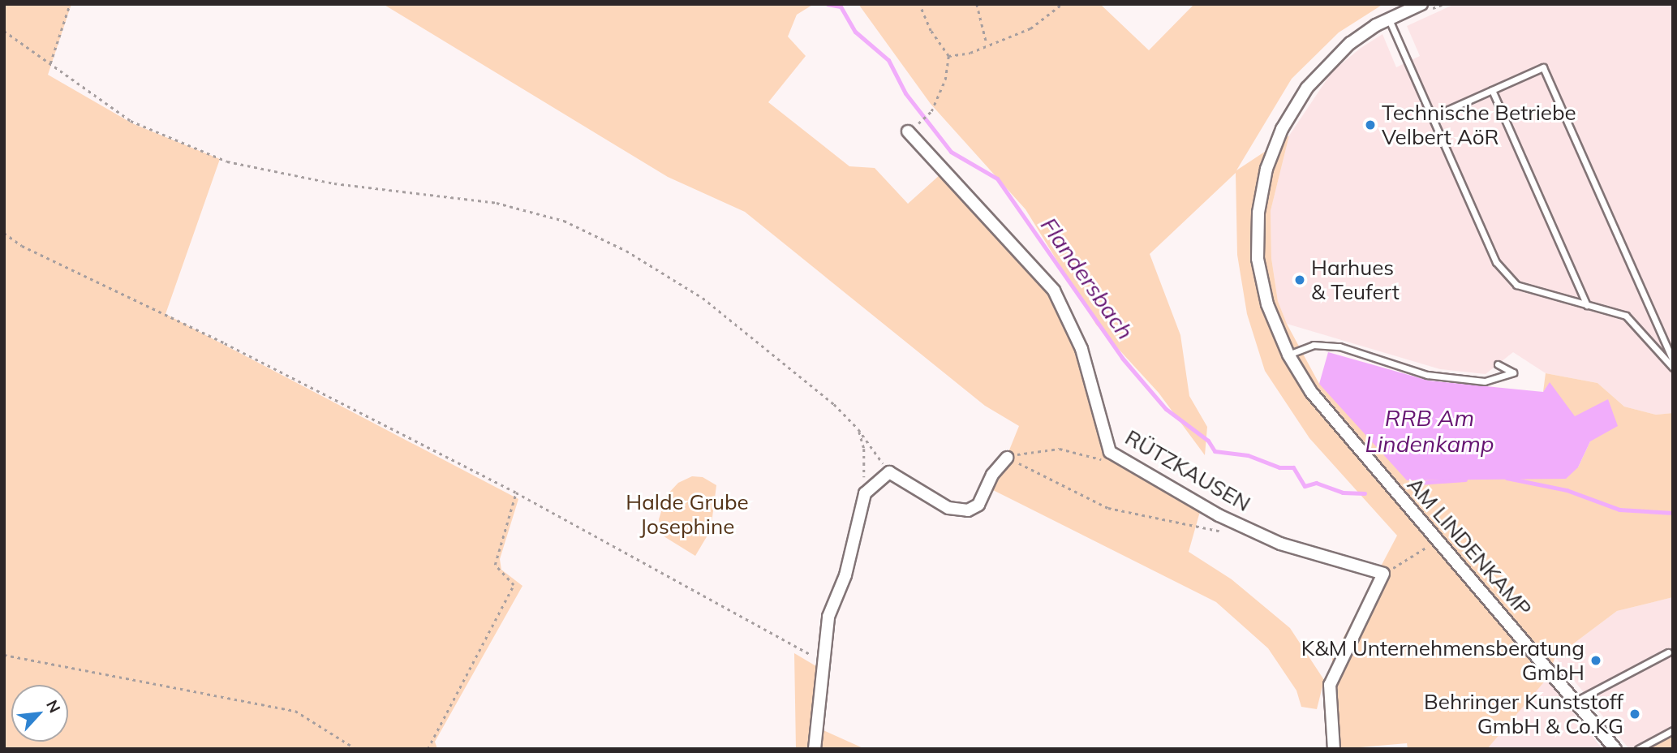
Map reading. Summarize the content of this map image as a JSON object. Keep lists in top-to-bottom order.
{
  "streets": {
    "street": ["RÜTZKAUSEN", "AM LINDENKAMP"]
  },
  "water": ["Flandersbach", "RRB Am Lindenkamp"],
  "parks": ["Halde Grube Josephine"],
  "places": [
    "Technische Betriebe Velbert AöR",
    "Harhues & Teufert",
    "K&M Unternehmensberatung GmbH",
    "Behringer Kunststoff GmbH & Co.KG"
  ],
  "north": "top right"
}
